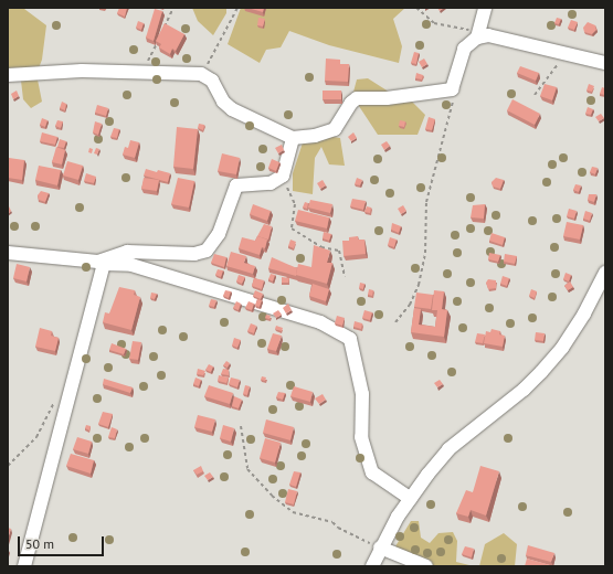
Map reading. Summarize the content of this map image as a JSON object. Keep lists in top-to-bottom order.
{
  "scale_bar": "50 m"
}
